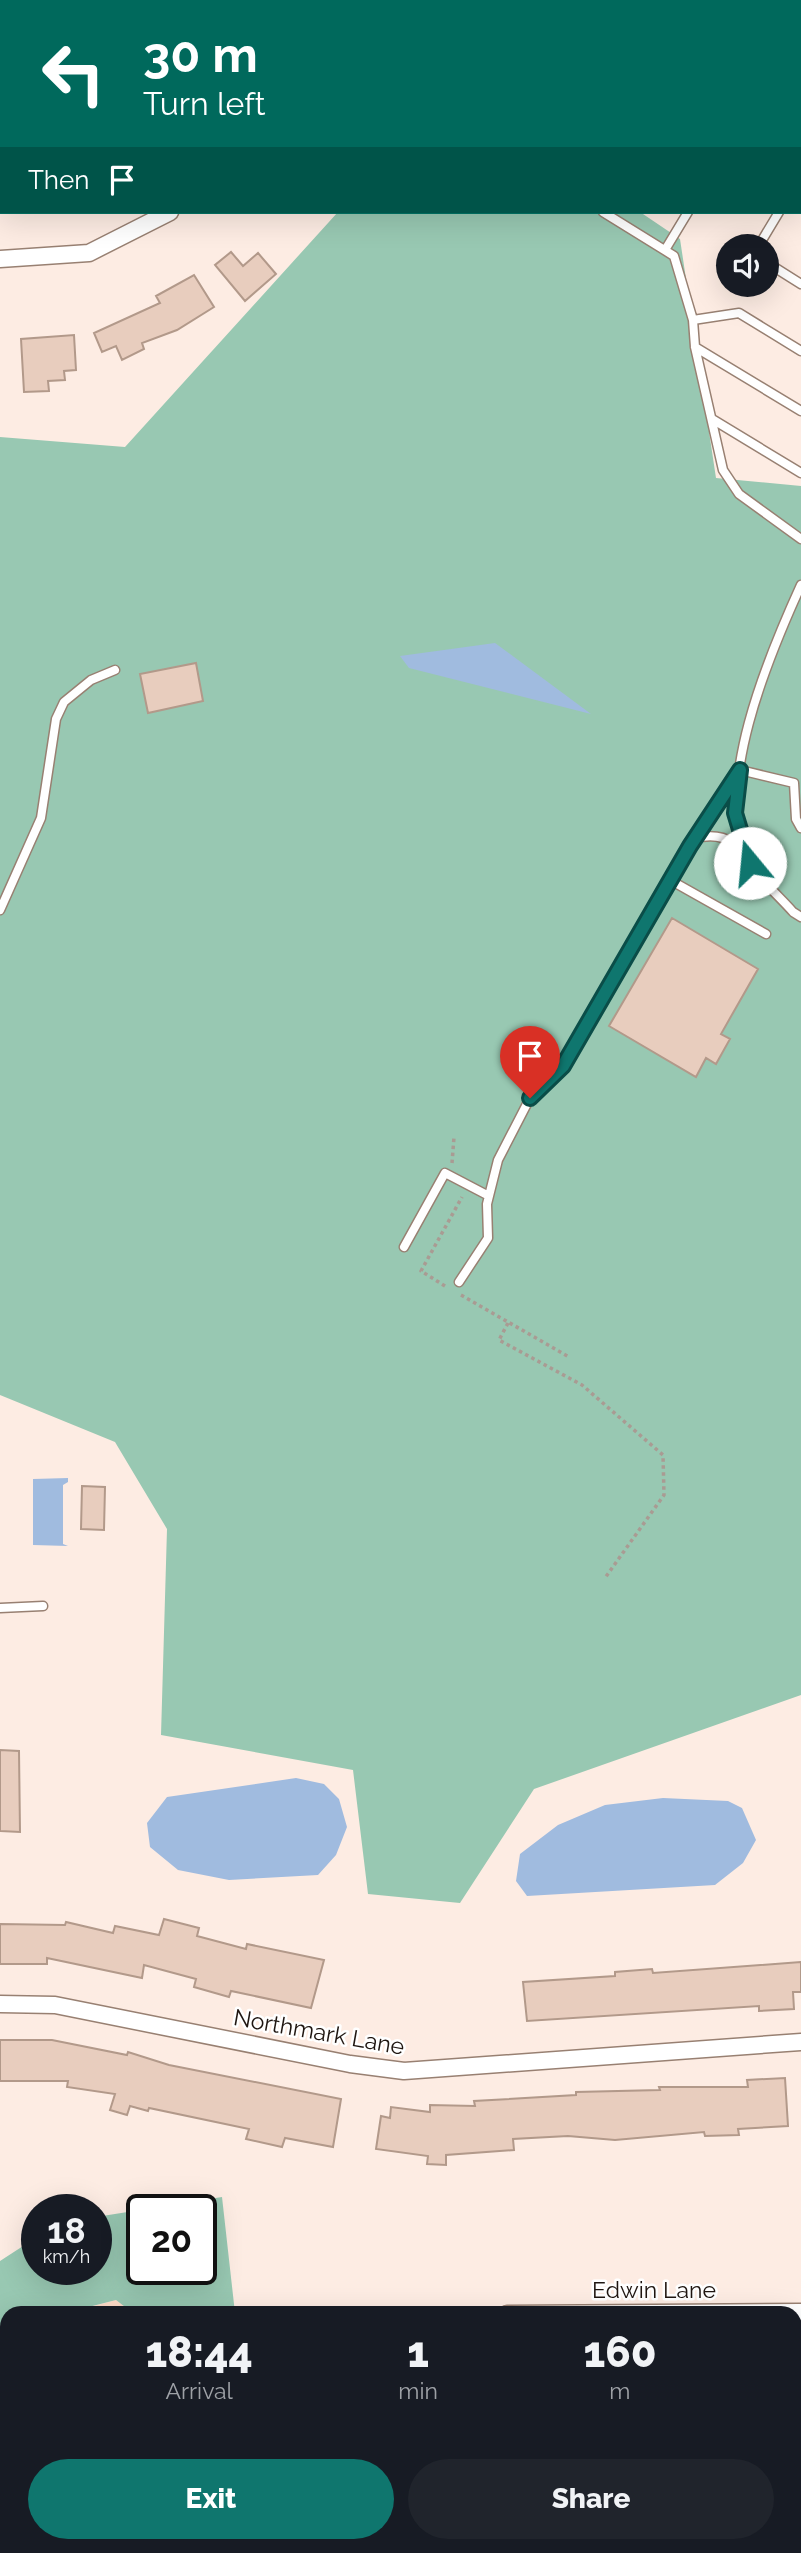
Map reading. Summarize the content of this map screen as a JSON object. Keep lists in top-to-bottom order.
{
  "streets": {
    "street": ["Northmark Lane"]
  },
  "page": {
    "turn": ["30 m", "Turn left"],
    "then": "Then",
    "speed": "18 km/h",
    "limit": "20",
    "eta": [
      "18:44",
      "Arrival",
      "1",
      "min",
      "160",
      "m"
    ],
    "buttons": ["Exit", "Share"]
  }
}
